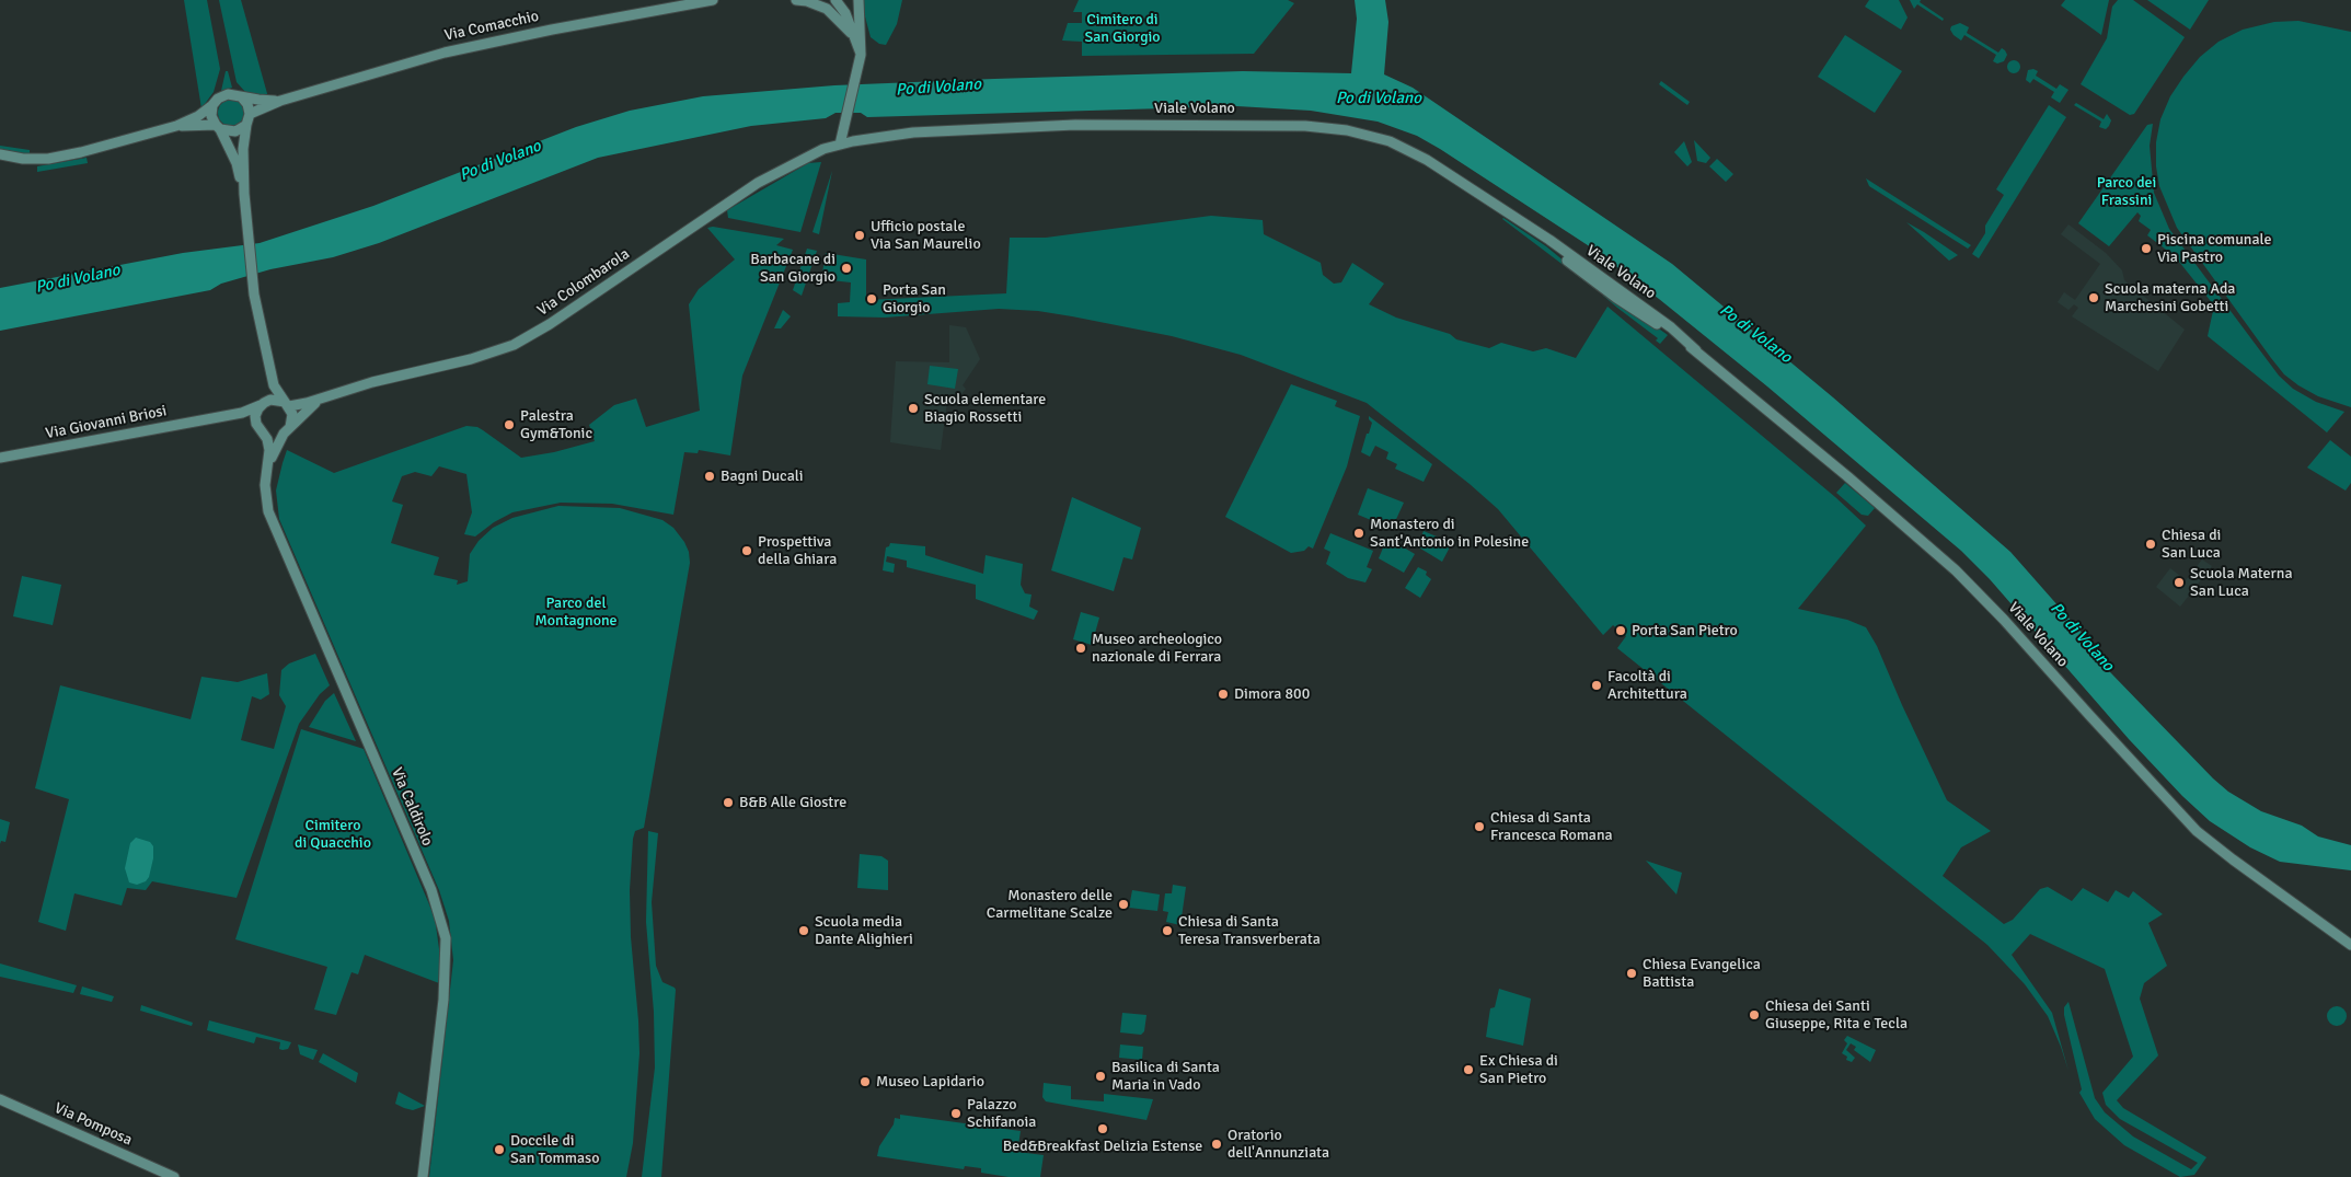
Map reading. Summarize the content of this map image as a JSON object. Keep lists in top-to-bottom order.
{
  "streets": {
    "main road": [
      "Via Comacchio",
      "Viale Volano",
      "Via Colombarola",
      "Via Giovanni Briosi",
      "Via Caldirolo",
      "Via Pomposa"
    ]
  },
  "crossings": [
    ["Viale Volano", "Via Colombarola"],
    ["Via Colombarola", "Via Giovanni Briosi"],
    ["Via Colombarola", "Via Caldirolo"],
    ["Via Giovanni Briosi", "Via Caldirolo"]
  ],
  "water": ["Po di Volano"],
  "parks": [
    "Cimitero di San Giorgio",
    "Parco dei Frassini",
    "Parco del Montagnone",
    "Cimitero di Quacchio"
  ],
  "places": [
    "Ufficio postale Via San Maurelio",
    "Piscina comunale Via Pastro",
    "Barbacane di San Giorgio",
    "Scuola materna Ada Marchesini Gobetti",
    "Porta San Giorgio",
    "Scuola elementare Biagio Rossetti",
    "Palestra Gym&Tonic",
    "Bagni Ducali",
    "Monastero di Sant'Antonio in Polesine",
    "Chiesa di San Luca",
    "Prospettiva della Ghiara",
    "Scuola Materna San Luca",
    "Porta San Pietro",
    "Museo archeologico nazionale di Ferrara",
    "Facoltà di Architettura",
    "Dimora 800",
    "B&B Alle Giostre",
    "Chiesa di Santa Francesca Romana",
    "Monastero delle Carmelitane Scalze",
    "Scuola media Dante Alighieri",
    "Chiesa di Santa Teresa Transverberata",
    "Chiesa Evangelica Battista",
    "Chiesa dei Santi Giuseppe, Rita e Tecla",
    "Ex Chiesa di San Pietro",
    "Basilica di Santa Maria in Vado",
    "Museo Lapidario",
    "Palazzo Schifanoia",
    "Bed&Breakfast Delizia Estense",
    "Oratorio dell'Annunziata",
    "Doccile di San Tommaso"
  ]
}
